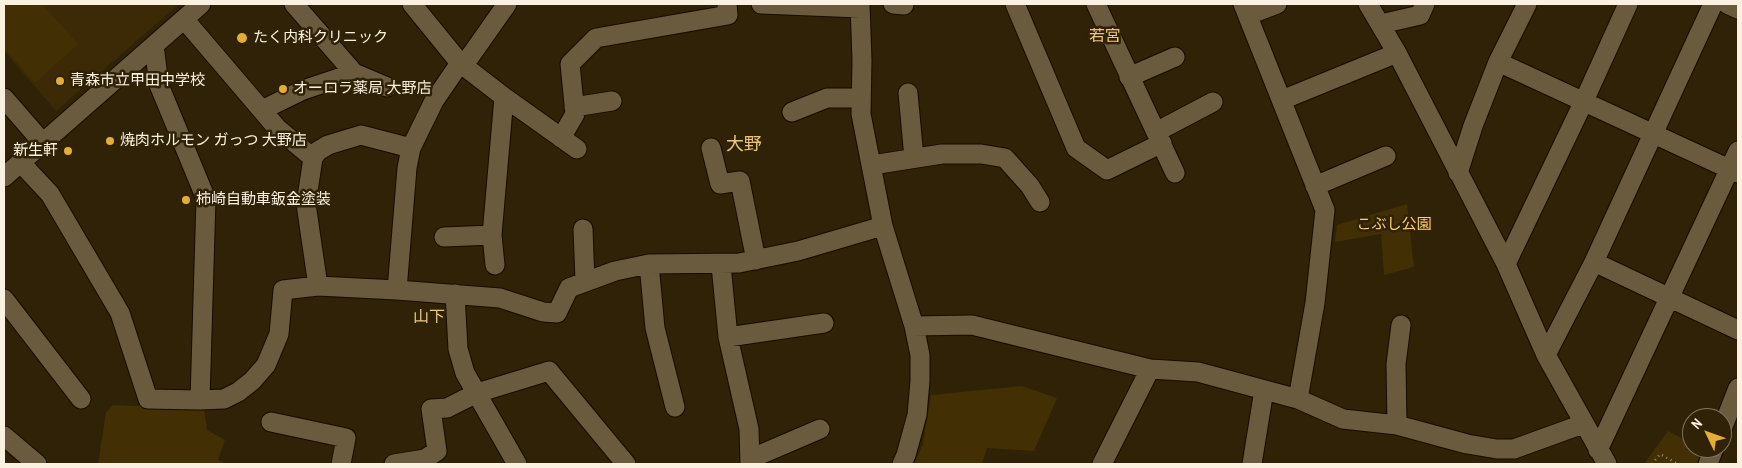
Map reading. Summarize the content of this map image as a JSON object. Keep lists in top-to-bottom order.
{
  "districts": ["若宮", "大野", "山下"],
  "parks": ["こぶし公園"],
  "places": [
    "たく内科クリニック",
    "青森市立甲田中学校",
    "オーロラ薬局 大野店",
    "焼肉ホルモン ガっつ 大野店",
    "新生軒",
    "柿崎自動車鈑金塗装"
  ],
  "north": "top left"
}
